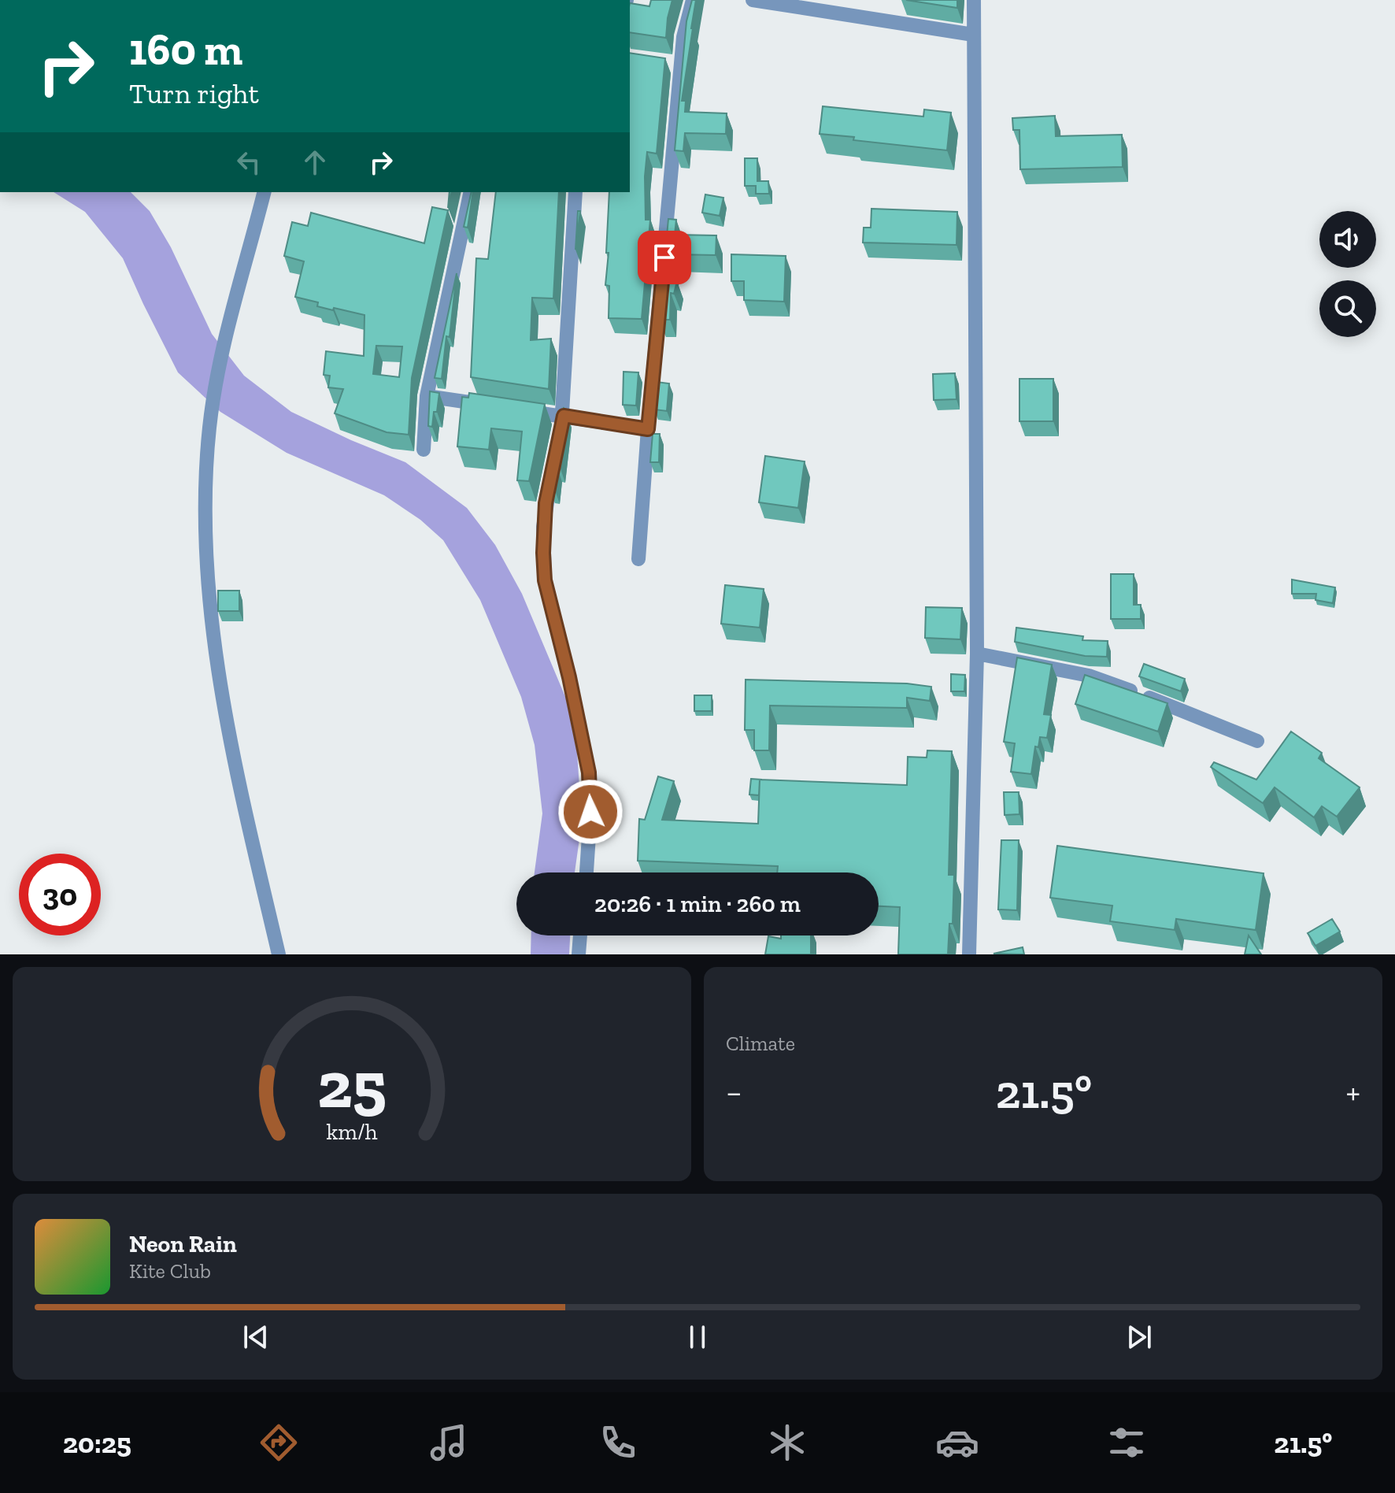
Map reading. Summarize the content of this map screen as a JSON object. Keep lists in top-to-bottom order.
{
  "page": {
    "turn": ["160 m", "Turn right"],
    "limit": "30",
    "trip": "20:26 · 1 min · 260 m",
    "tile": "Climate",
    "heat": ["−", "21.5°", "+"],
    "song": ["Neon Rain", "Kite Club"],
    "tabs": ["20:25", "21.5°"],
    "gauge": ["25", "km/h"]
  }
}
